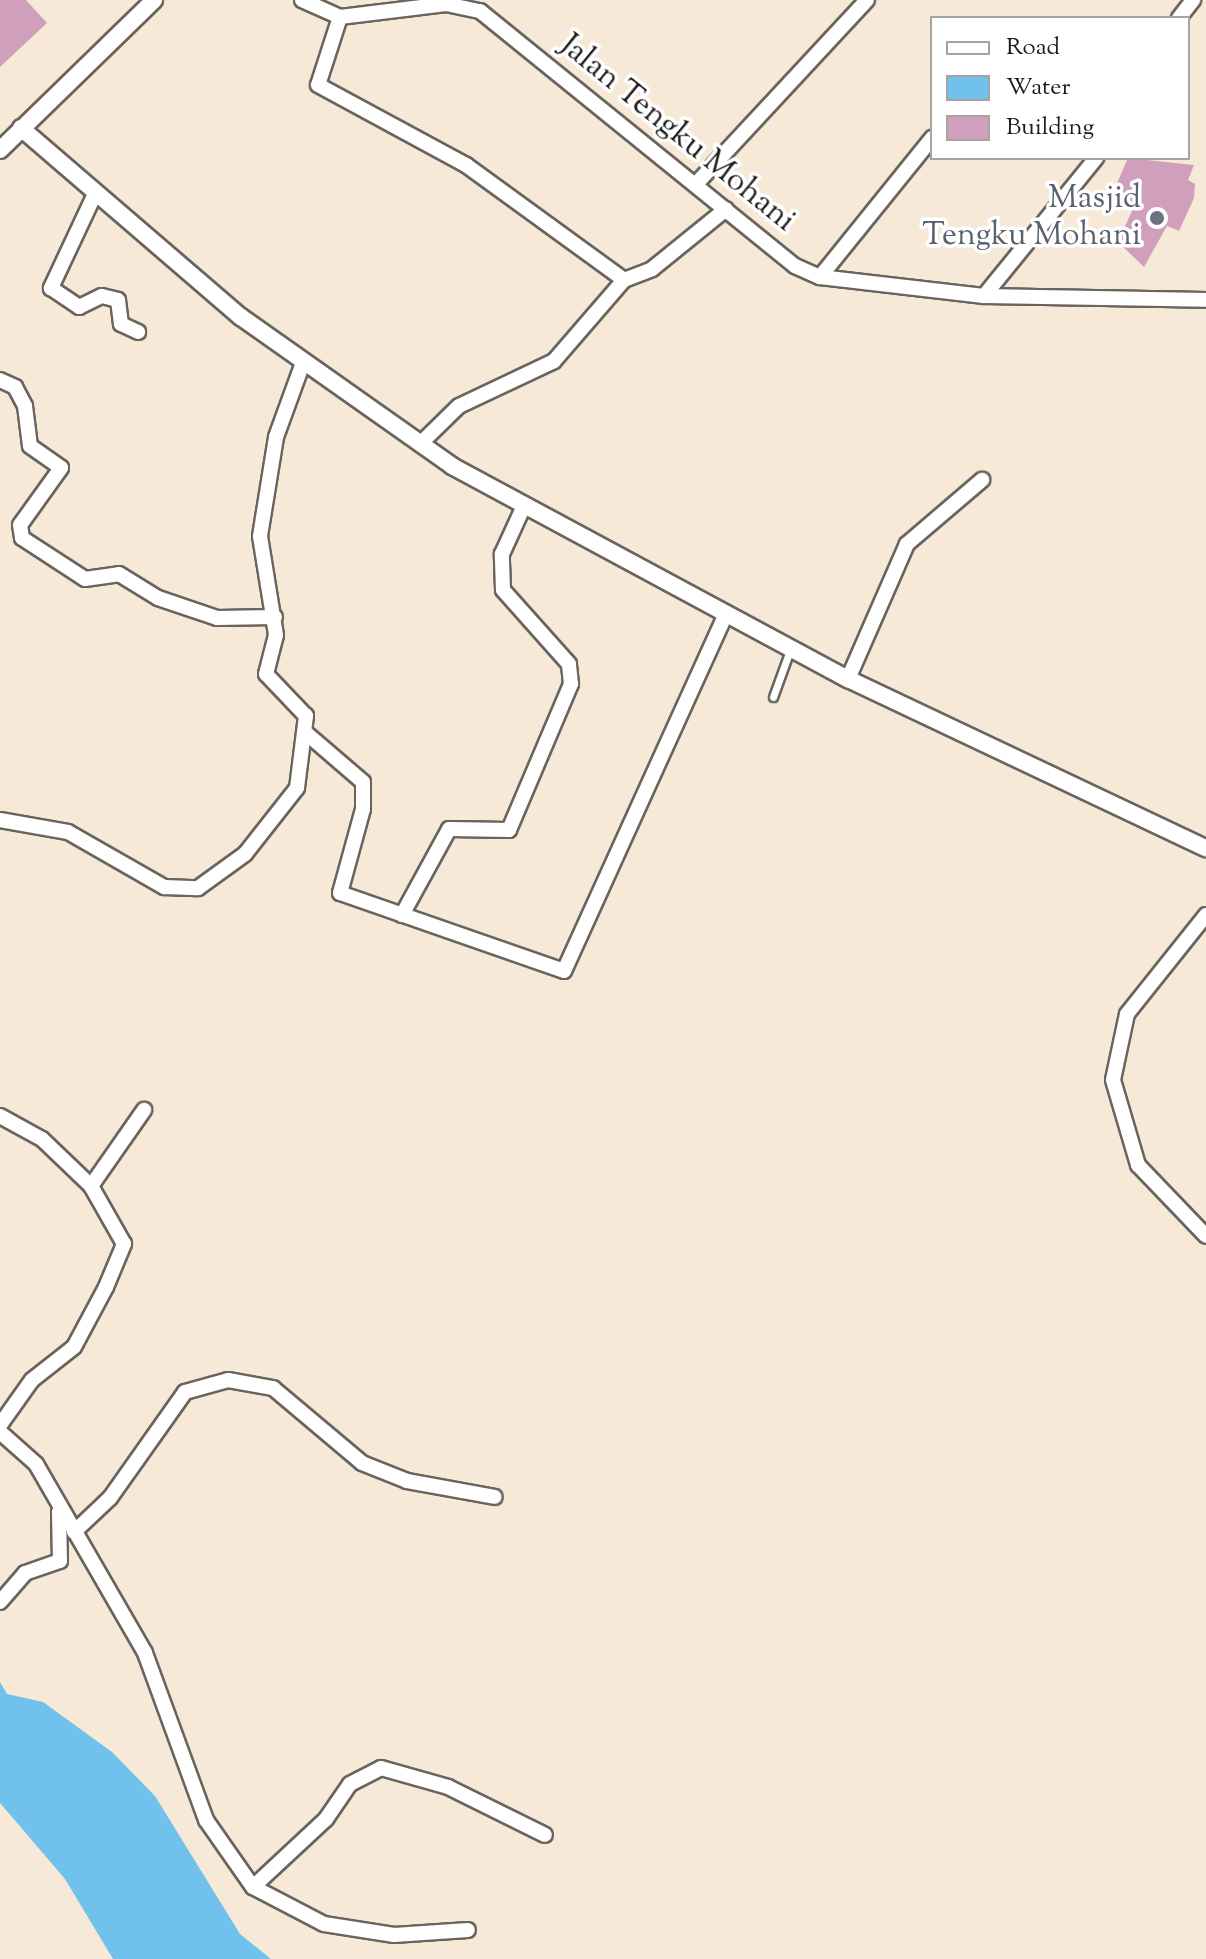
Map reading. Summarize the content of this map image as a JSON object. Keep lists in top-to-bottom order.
{
  "streets": {
    "street": ["Jalan Tengku Mohani"]
  },
  "places": ["Masjid Tengku Mohani"],
  "legend": ["Road", "Water", "Building"]
}
